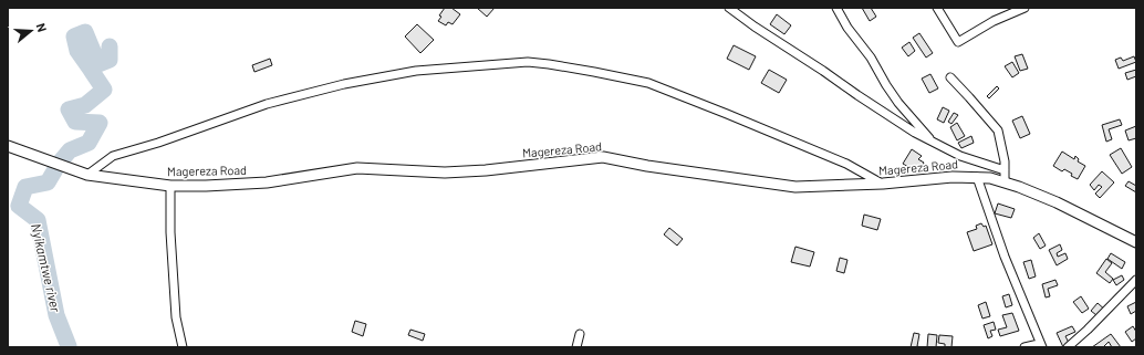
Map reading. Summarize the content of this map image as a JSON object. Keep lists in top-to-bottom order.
{
  "streets": {
    "street": ["Magereza Road"]
  },
  "water": ["Nyikamtwe river"],
  "north": "right"
}
